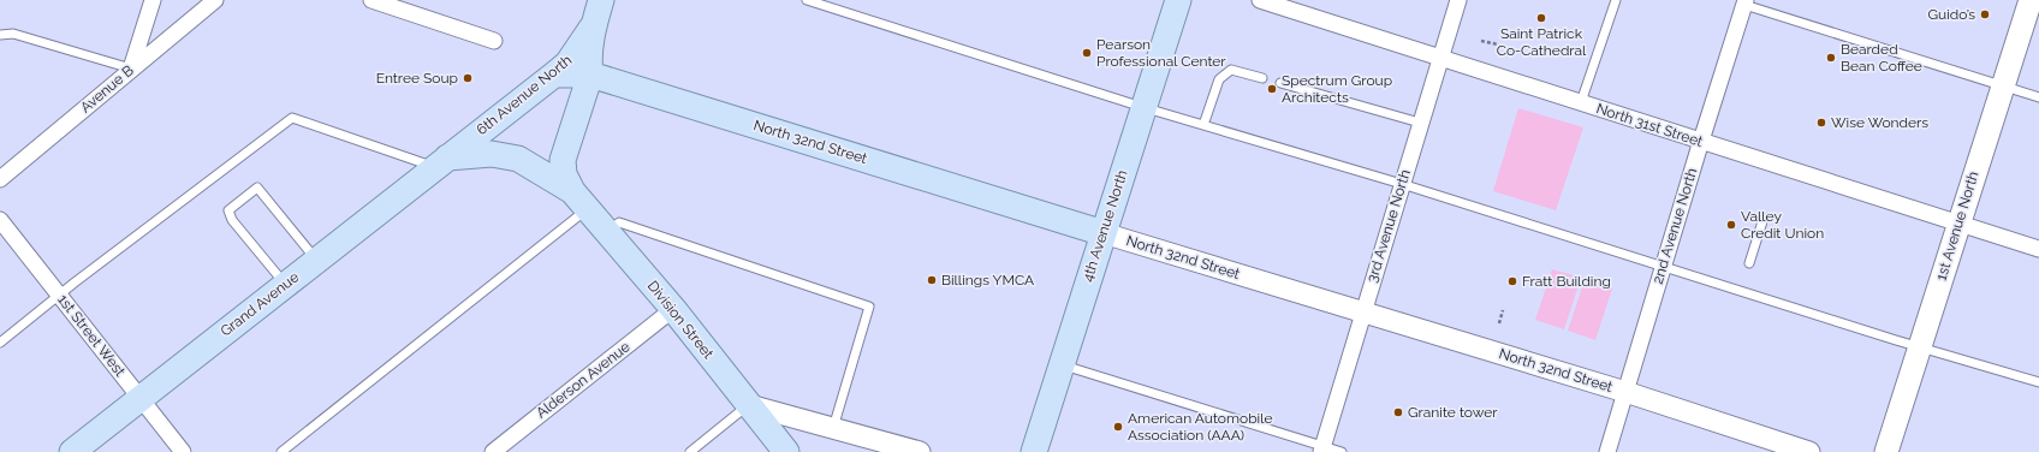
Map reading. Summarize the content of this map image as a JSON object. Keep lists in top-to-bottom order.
{
  "streets": {
    "main road": [
      "6th Avenue North",
      "North 32nd Street",
      "4th Avenue North",
      "1st Avenue North",
      "Grand Avenue",
      "Division Street"
    ],
    "street": [
      "Avenue B",
      "North 31st Street",
      "3rd Avenue North",
      "2nd Avenue North",
      "1st Street West",
      "Alderson Avenue"
    ]
  },
  "crossings": [
    ["6th Avenue North", "North 32nd Street"],
    ["6th Avenue North", "Grand Avenue"],
    ["6th Avenue North", "Division Street"],
    ["North 31st Street", "3rd Avenue North"],
    ["North 31st Street", "2nd Avenue North"],
    ["North 31st Street", "1st Avenue North"],
    ["North 32nd Street", "4th Avenue North"],
    ["North 32nd Street", "3rd Avenue North"],
    ["North 32nd Street", "2nd Avenue North"],
    ["Grand Avenue", "1st Street West"],
    ["Division Street", "Alderson Avenue"]
  ],
  "places": [
    "Guido’s",
    "Saint Patrick Co-Cathedral",
    "Pearson Professional Center",
    "Bearded Bean Coffee",
    "Entree Soup",
    "Spectrum Group Architects",
    "Wise Wonders",
    "Valley Credit Union",
    "Billings YMCA",
    "Fratt Building",
    "Granite tower",
    "American Automobile Association (AAA)"
  ]
}
